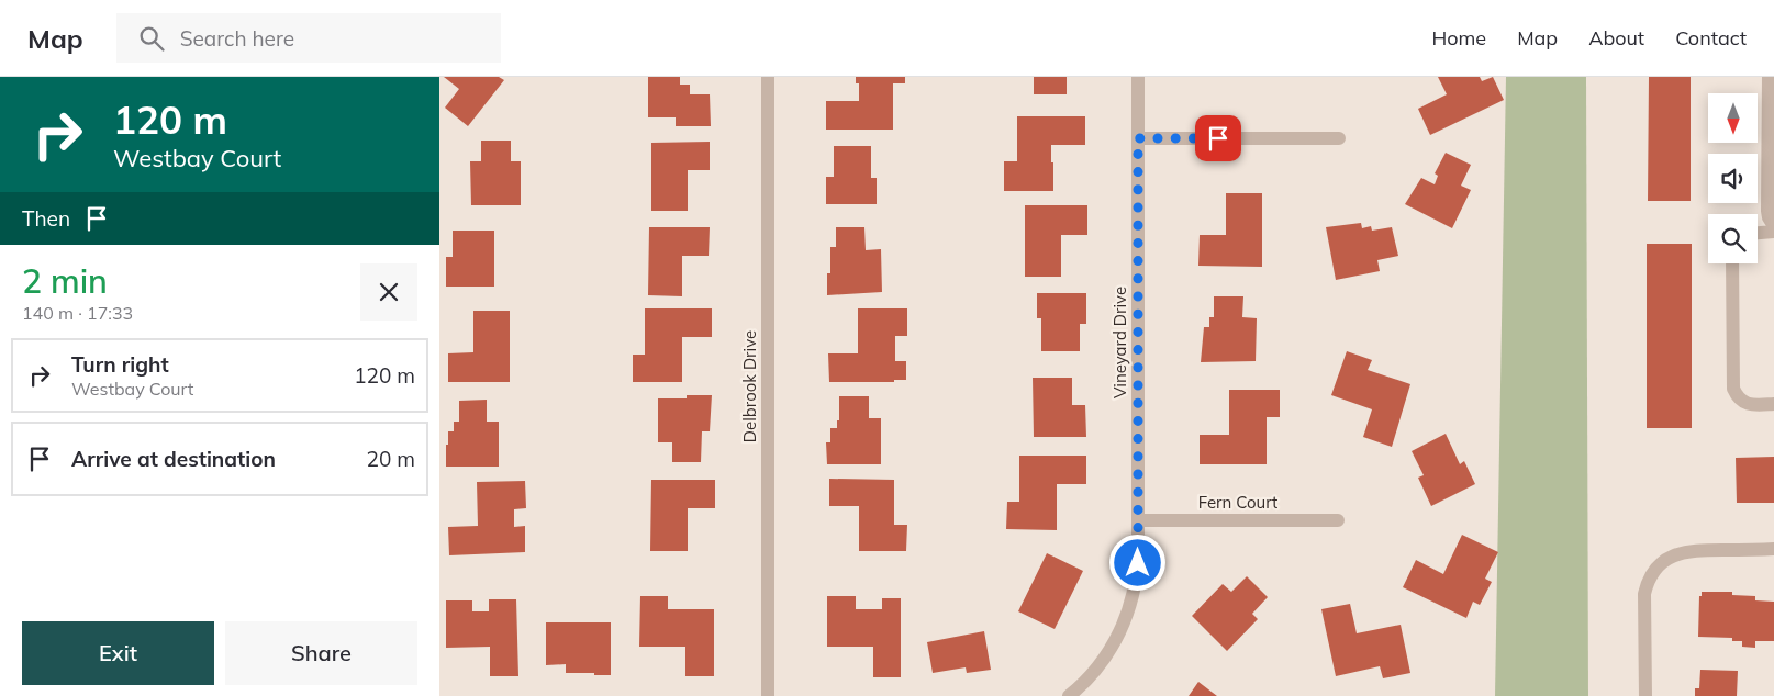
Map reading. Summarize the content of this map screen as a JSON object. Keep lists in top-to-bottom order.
{
  "streets": {
    "street": ["Vineyard Drive", "Delbrook Drive", "Fern Court"]
  },
  "crossings": [
    ["Vineyard Drive", "Fern Court"]
  ],
  "north": "bottom",
  "page": {
    "header": "Map",
    "search": "Search here",
    "nav": [
      "Home",
      "Map",
      "About",
      "Contact"
    ],
    "turn": ["120 m", "Westbay Court"],
    "then": "Then",
    "heading": ["2 min", "140 m · 17:33"],
    "list": [
      {
        "name": "Turn right",
        "note": "Westbay Court",
        "value": "120 m"
      },
      {
        "name": "Arrive at destination",
        "value": "20 m"
      }
    ],
    "buttons": ["Exit", "Share"]
  }
}
